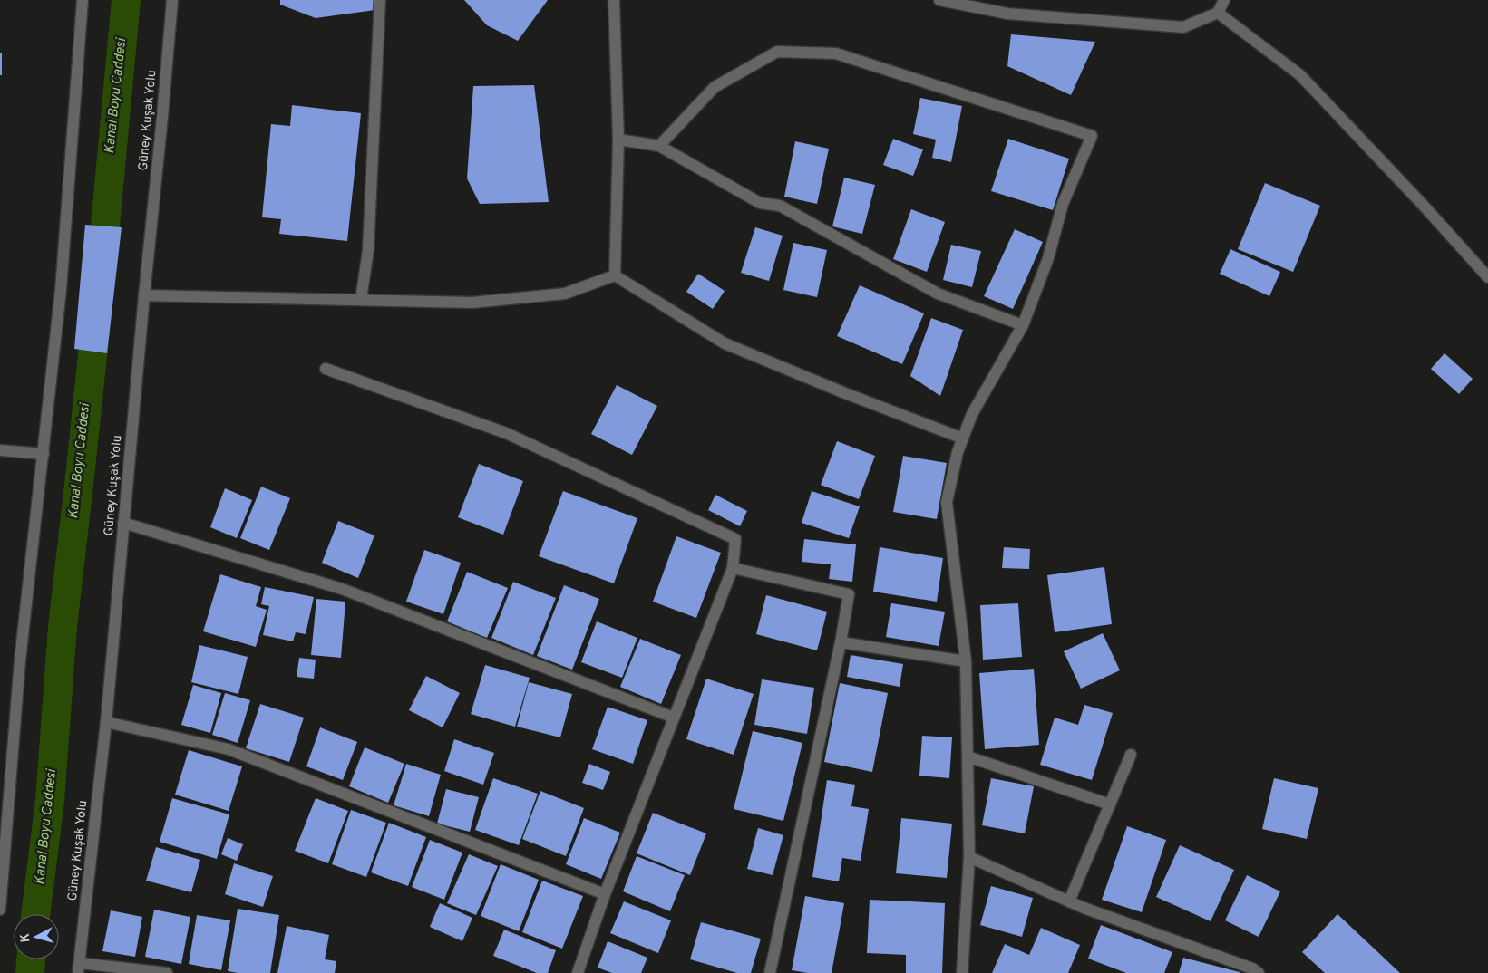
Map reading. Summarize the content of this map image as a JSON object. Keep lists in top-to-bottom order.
{
  "streets": {
    "street": ["Güney Kuşak Yolu"]
  },
  "water": ["Kanal Boyu Caddesi"],
  "north": "left"
}
